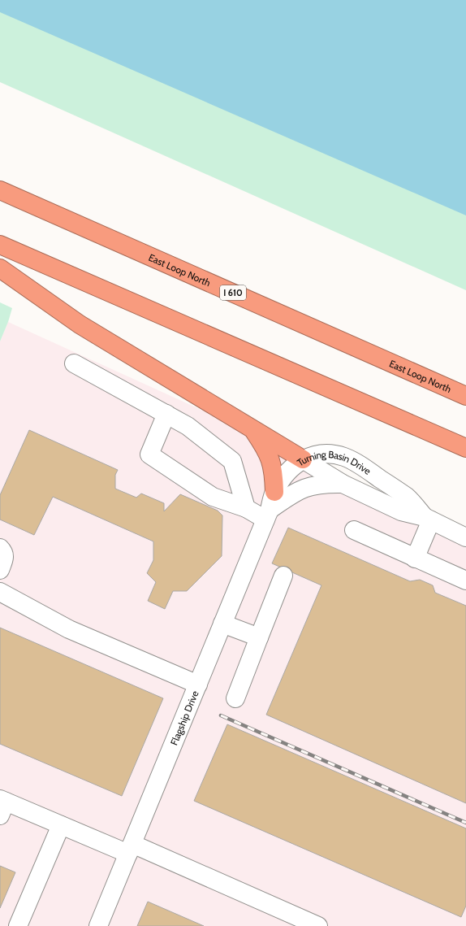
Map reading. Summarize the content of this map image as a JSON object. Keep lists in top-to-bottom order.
{
  "streets": {
    "highway": ["East Loop North", "I 610"],
    "street": ["Turning Basin Drive", "Flagship Drive"]
  },
  "crossings": [
    ["Turning Basin Drive", "Flagship Drive"]
  ]
}
